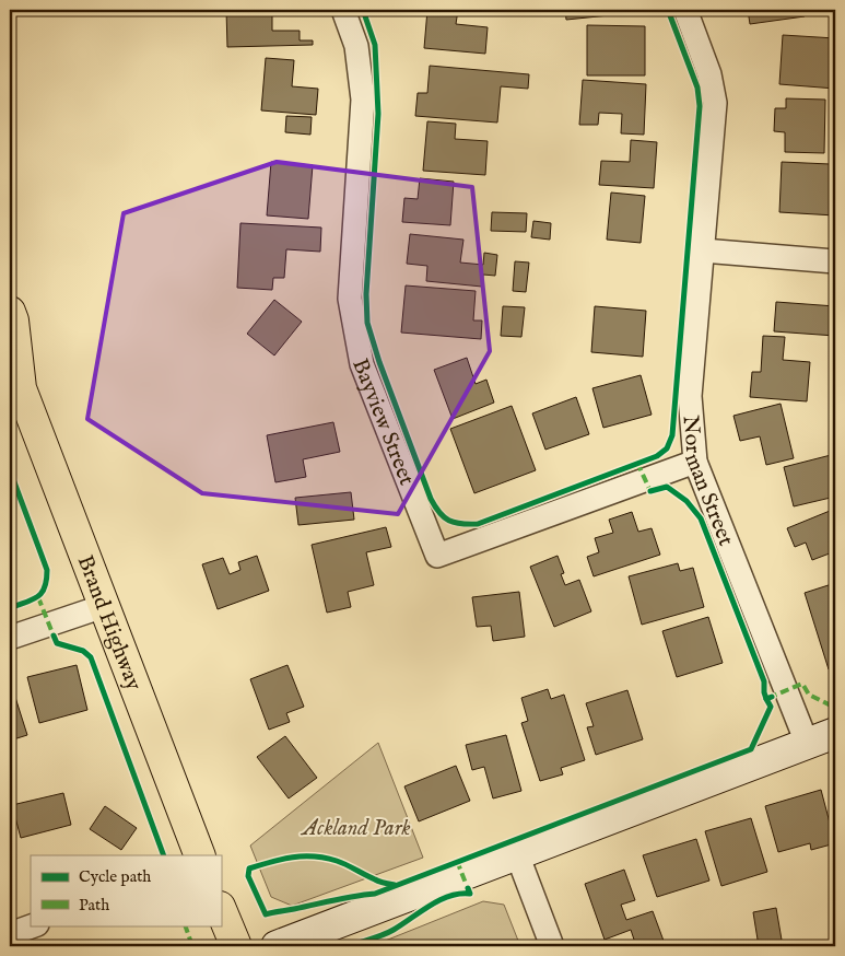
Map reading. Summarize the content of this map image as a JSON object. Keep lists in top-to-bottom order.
{
  "streets": {
    "highway": ["Brand Highway"],
    "street": ["Bayview Street", "Norman Street"]
  },
  "crossings": [
    ["Bayview Street", "Norman Street"]
  ],
  "parks": ["Ackland Park"],
  "legend": ["Cycle path", "Path"]
}
